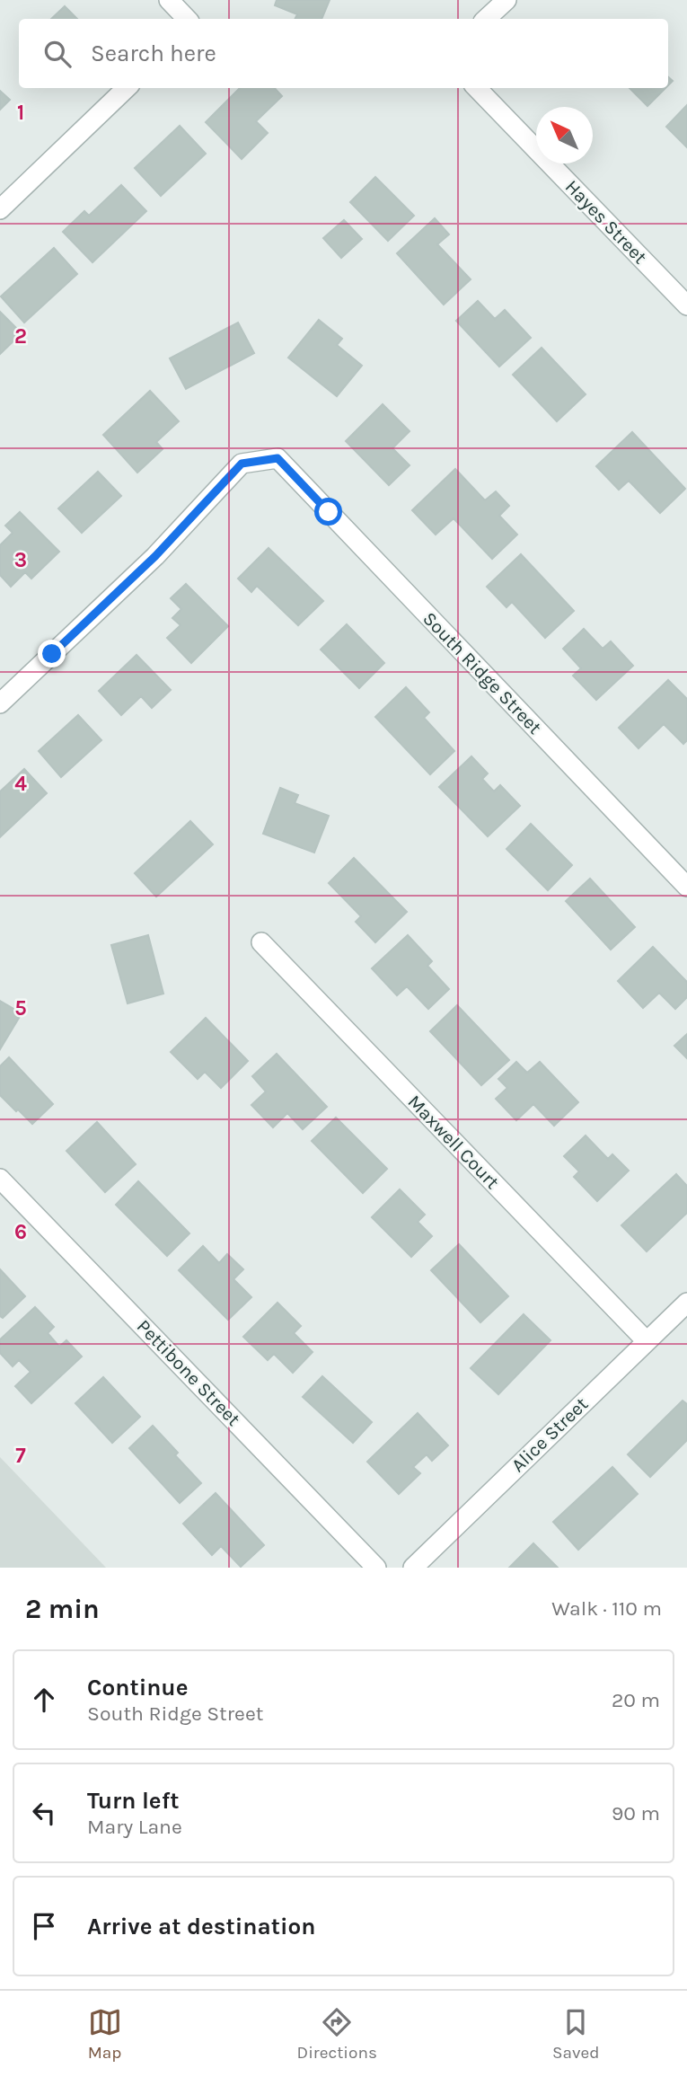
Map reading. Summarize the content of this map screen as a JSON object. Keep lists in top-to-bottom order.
{
  "streets": {
    "street": [
      "Hayes Street",
      "South Ridge Street",
      "Maxwell Court",
      "Pettibone Street",
      "Alice Street"
    ]
  },
  "crossings": [
    ["Maxwell Court", "Alice Street"]
  ],
  "north": "top left",
  "page": {
    "search": "Search here",
    "heading": ["2 min", "Walk · 110 m"],
    "list": [
      ["Continue", "South Ridge Street", "20 m"],
      ["Turn left", "Mary Lane", "90 m"],
      "Arrive at destination"
    ],
    "nav": ["Map", "Directions", "Saved"]
  },
  "grid": {
    "rows": [
      "1",
      "2",
      "3",
      "4",
      "5",
      "6",
      "7"
    ]
  }
}
